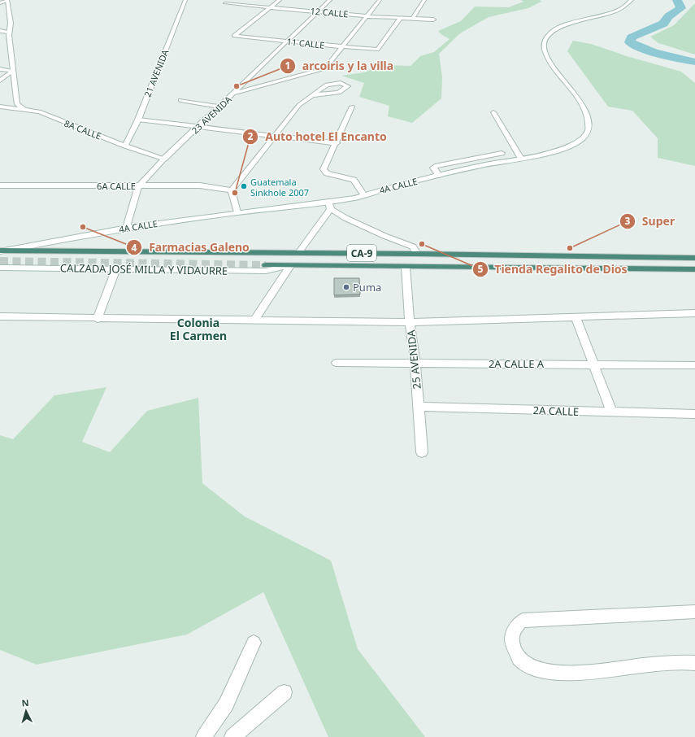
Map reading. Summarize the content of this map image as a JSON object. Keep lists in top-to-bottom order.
{
  "streets": {
    "highway": ["CA-9", "CALZADA JOSÉ MILLA Y VIDAURRE"],
    "street": [
      "12 CALLE",
      "11 CALLE",
      "21 AVENIDA",
      "23 AVENIDA",
      "8A CALLE",
      "6A CALLE",
      "4A CALLE",
      "25 AVENIDA",
      "2A CALLE A",
      "2A CALLE"
    ]
  },
  "crossings": [
    ["12 CALLE", "11 CALLE"],
    ["12 CALLE", "23 AVENIDA"],
    ["11 CALLE", "23 AVENIDA"],
    ["21 AVENIDA", "8A CALLE"],
    ["23 AVENIDA", "8A CALLE"],
    ["23 AVENIDA", "6A CALLE"],
    ["23 AVENIDA", "4A CALLE"],
    ["4A CALLE", "CALZADA JOSÉ MILLA Y VIDAURRE"],
    ["CALZADA JOSÉ MILLA Y VIDAURRE", "25 AVENIDA"],
    ["25 AVENIDA", "2A CALLE A"],
    ["25 AVENIDA", "2A CALLE"]
  ],
  "districts": ["Colonia El Carmen"],
  "places": [
    "arcoiris y la villa",
    "Guatemala Sinkhole 2007",
    "Auto hotel El Encanto",
    "Farmacias Galeno",
    "Tienda Regalito de Dios",
    "Super",
    "Puma"
  ],
  "north": "top"
}
